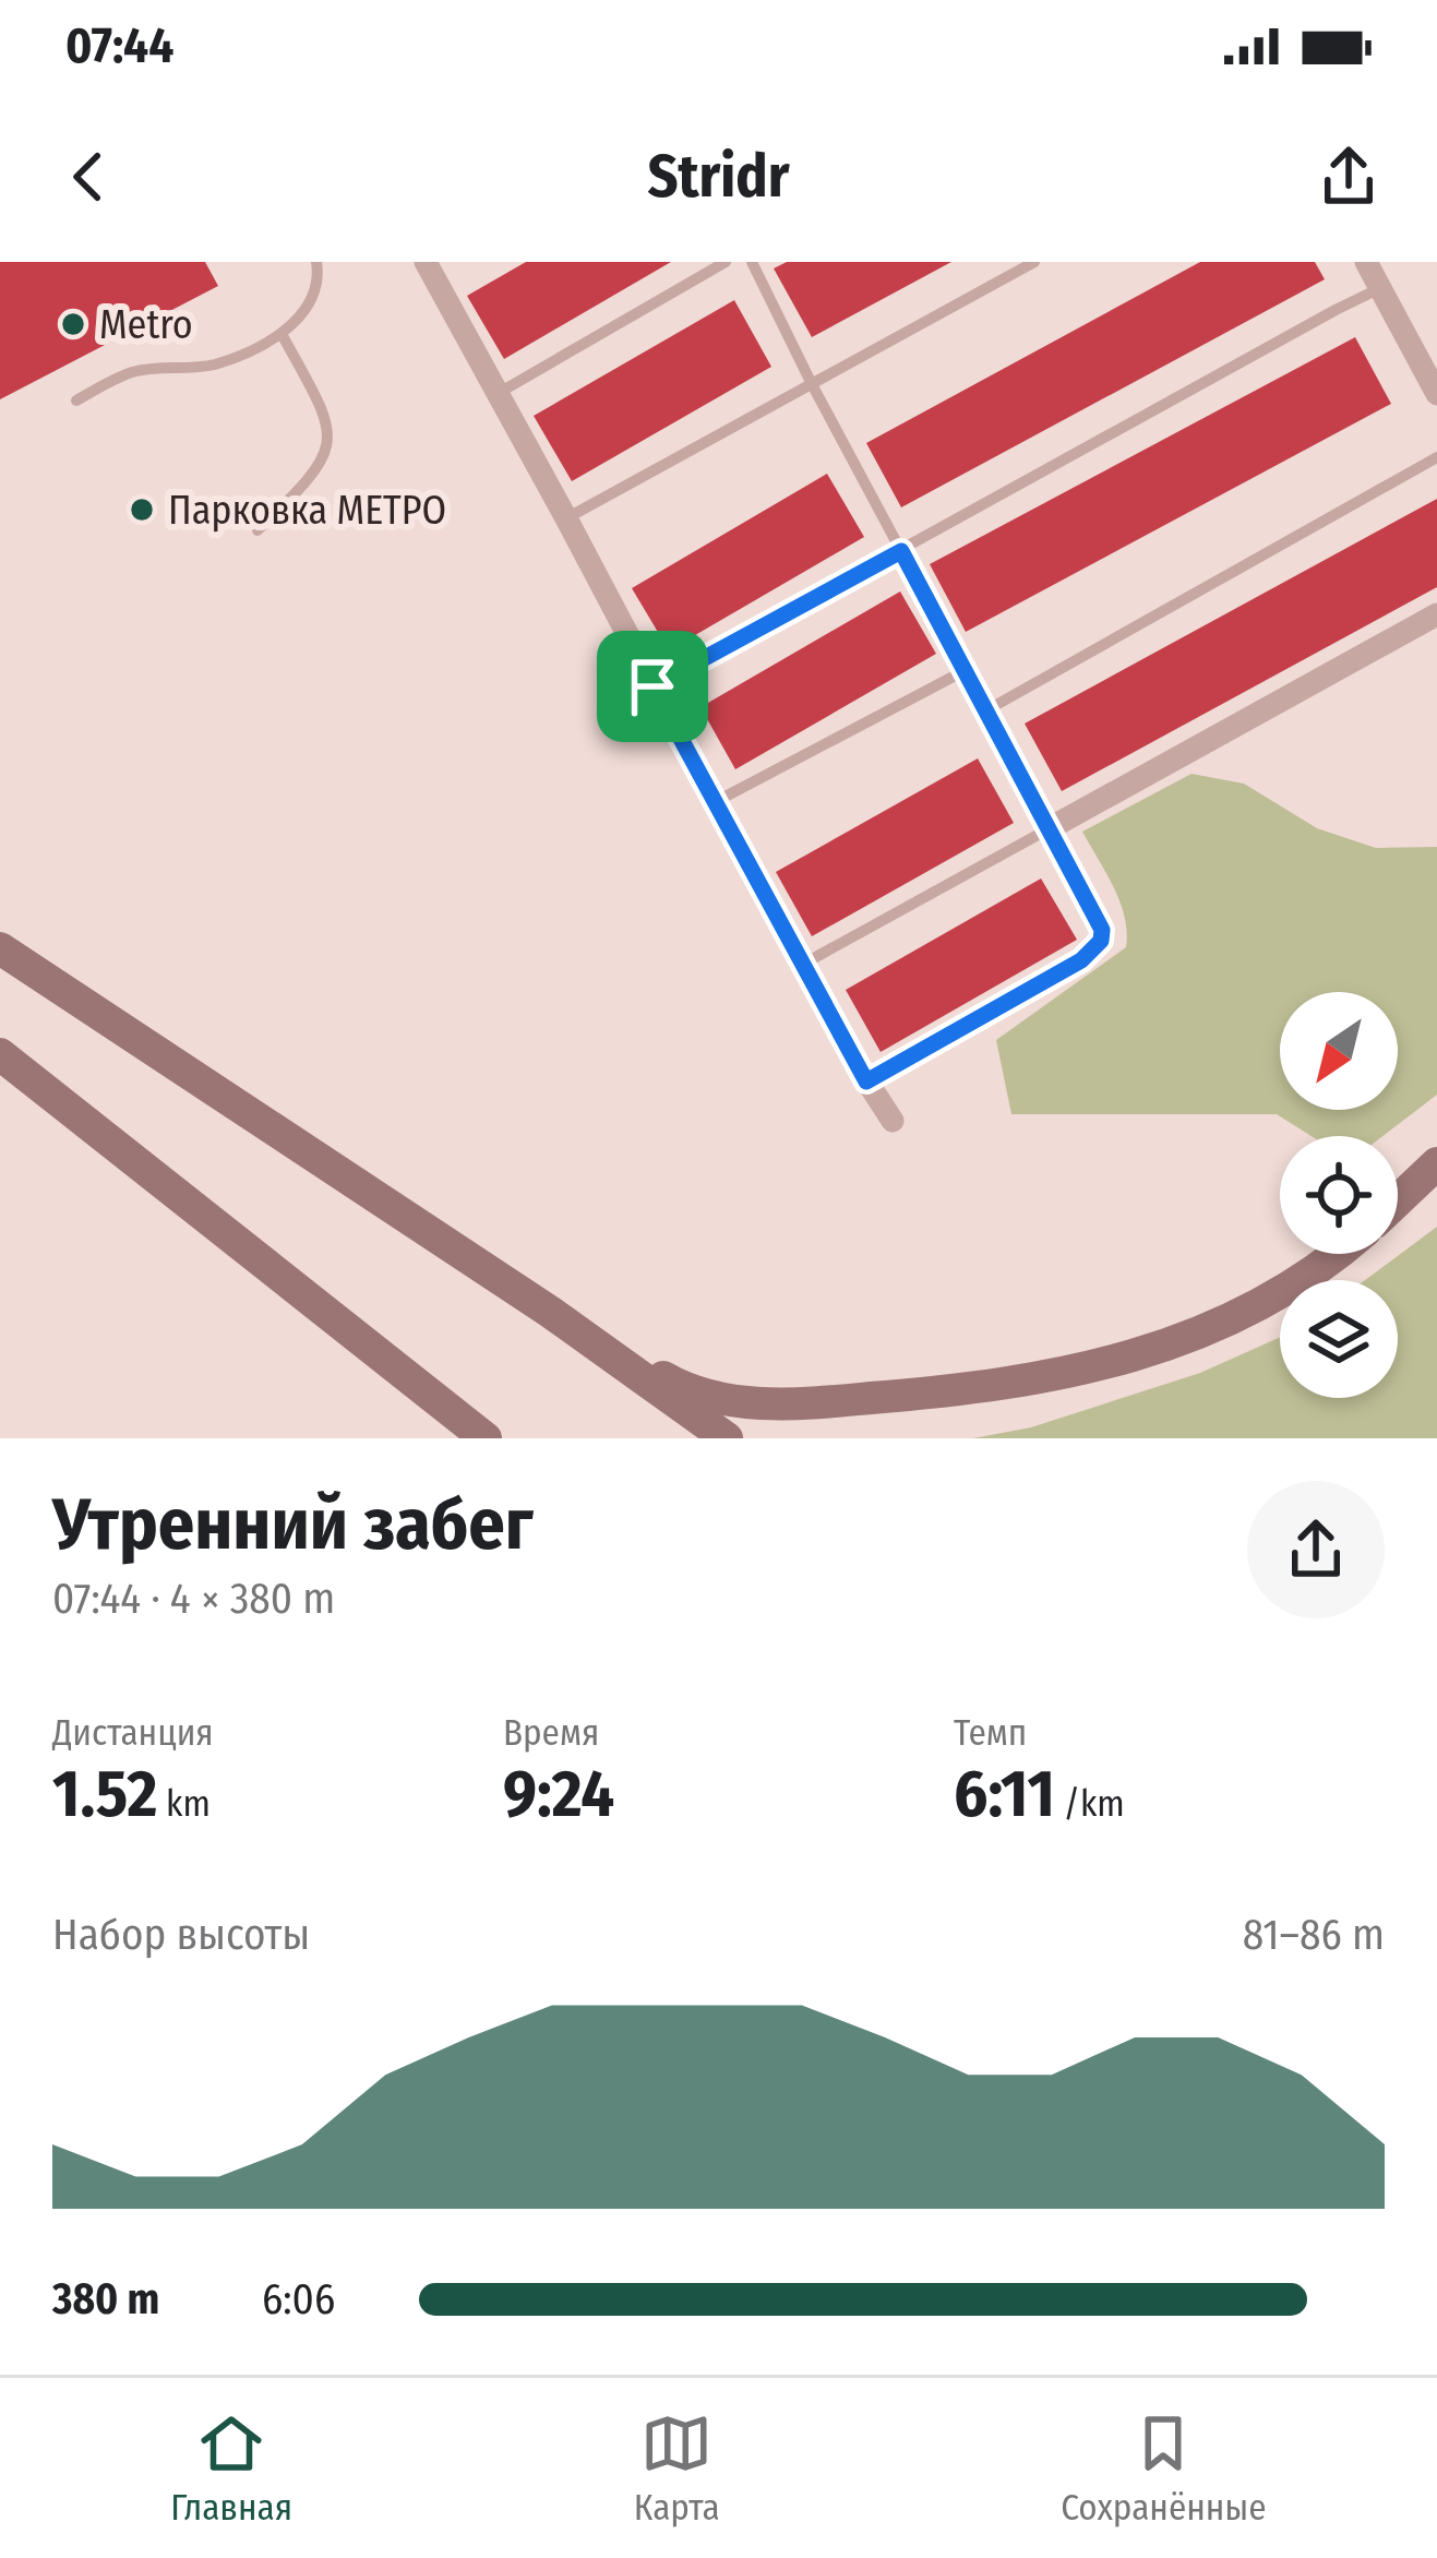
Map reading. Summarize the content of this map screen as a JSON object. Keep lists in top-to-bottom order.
{
  "places": ["Metro", "Парковка МЕТРО"],
  "north": "bottom left",
  "page": {
    "status": "07:44",
    "header": "Stridr",
    "heading": ["Утренний забег", "07:44 · 4 × 380 m"],
    "stats": [
      ["Дистанция", "1.52 km"],
      ["Время", "9:24"],
      ["Темп", "6:11 /km"]
    ],
    "chart": ["Набор высоты", "81–86 m"],
    "list": [
      {
        "name": "380 m",
        "note": "6:06"
      }
    ],
    "tabs": ["Главная", "Карта", "Сохранённые"]
  }
}
